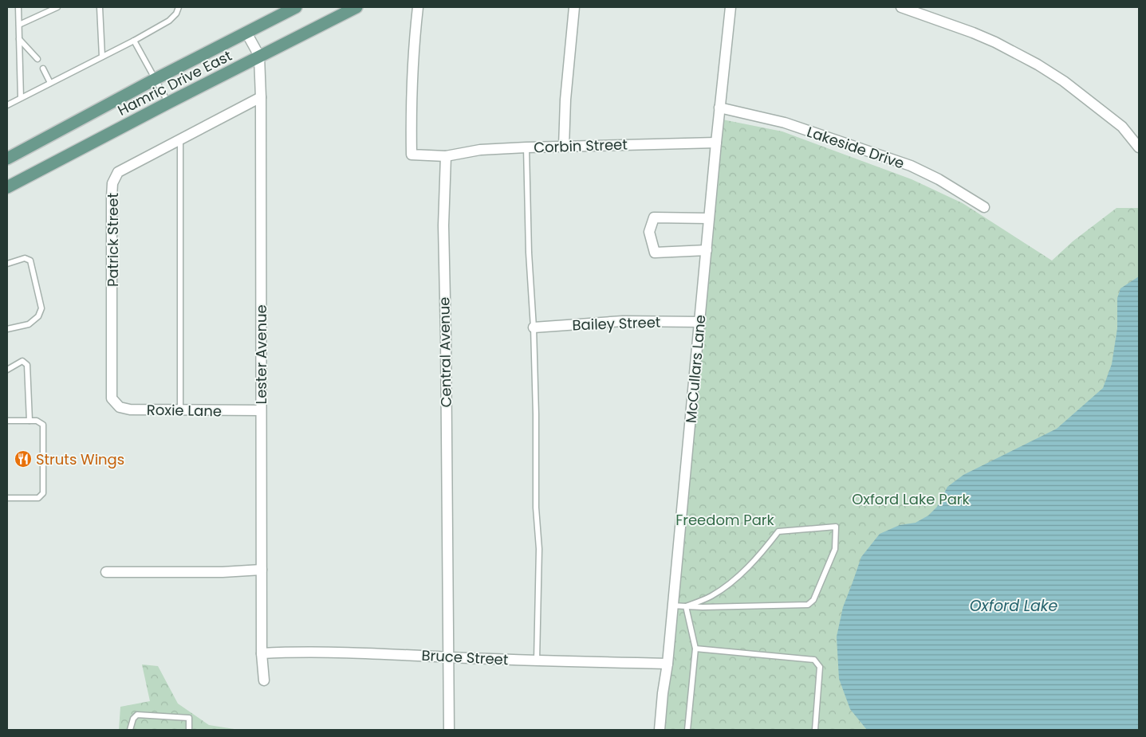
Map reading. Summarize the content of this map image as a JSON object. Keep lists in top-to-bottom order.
{
  "streets": {
    "main road": ["Hamric Drive East"],
    "street": [
      "Corbin Street",
      "Lakeside Drive",
      "Patrick Street",
      "Bailey Street",
      "Central Avenue",
      "Lester Avenue",
      "McCullars Lane",
      "Roxie Lane",
      "Bruce Street"
    ]
  },
  "crossings": [
    ["Hamric Drive East", "Lester Avenue"],
    ["Corbin Street", "Central Avenue"],
    ["Corbin Street", "McCullars Lane"],
    ["Lakeside Drive", "McCullars Lane"],
    ["Patrick Street", "Lester Avenue"],
    ["Patrick Street", "Roxie Lane"],
    ["Bailey Street", "McCullars Lane"],
    ["Central Avenue", "Bruce Street"],
    ["Lester Avenue", "Roxie Lane"],
    ["Lester Avenue", "Bruce Street"],
    ["McCullars Lane", "Bruce Street"]
  ],
  "water": ["Oxford Lake"],
  "parks": ["Oxford Lake Park", "Freedom Park"],
  "places": {
    "restaurant": ["Struts Wings"]
  }
}
